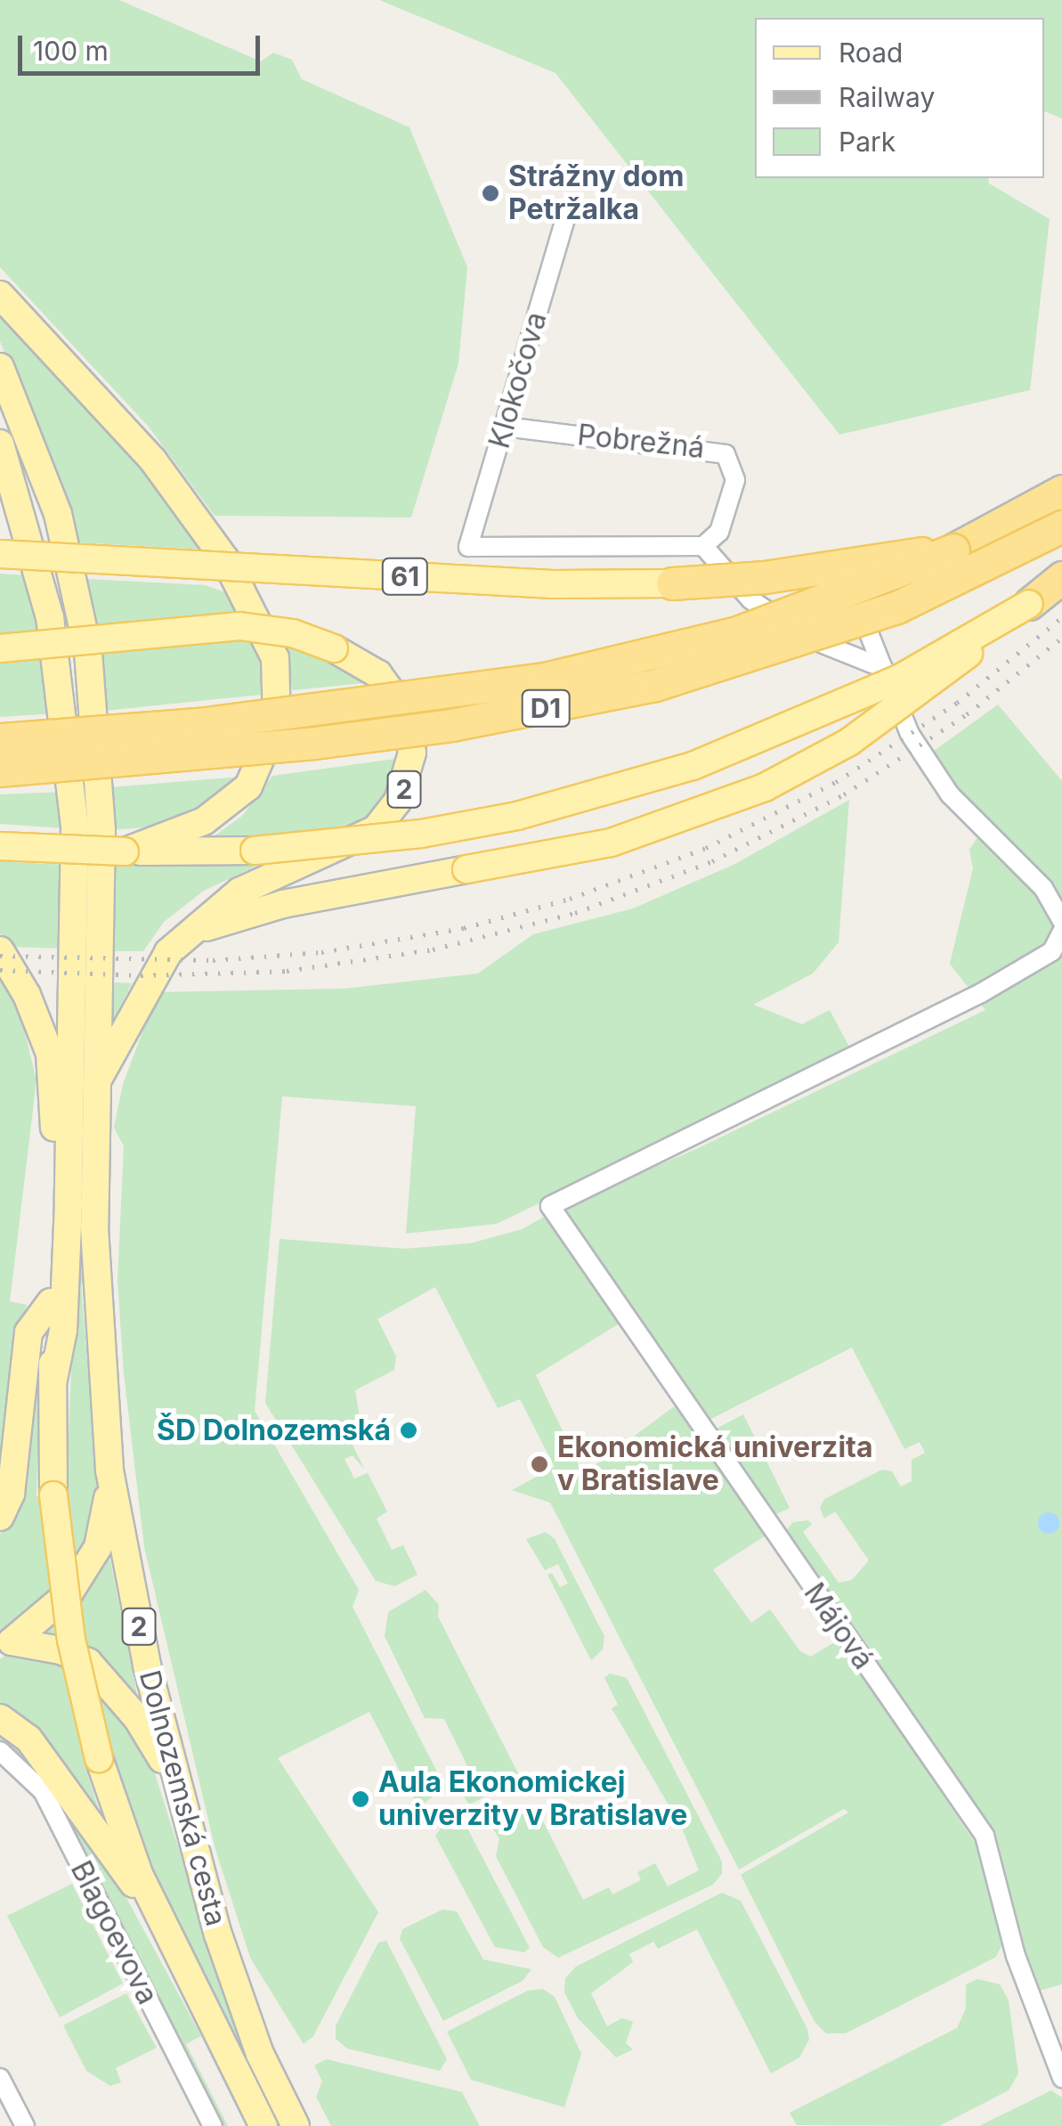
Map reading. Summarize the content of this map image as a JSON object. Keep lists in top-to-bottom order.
{
  "streets": {
    "highway": ["D1"],
    "main road": ["61", "2", "Dolnozemská cesta"],
    "street": [
      "Klokočova",
      "Pobrežná",
      "Májová",
      "Blagoevova"
    ]
  },
  "crossings": [
    ["Klokočova", "Pobrežná"],
    ["2", "Dolnozemská cesta"]
  ],
  "places": [
    "Strážny dom Petržalka",
    "ŠD Dolnozemská",
    "Ekonomická univerzita v Bratislave",
    "Aula Ekonomickej univerzity v Bratislave"
  ],
  "legend": ["Road", "Railway", "Park"],
  "scale_bar": "100 m"
}
